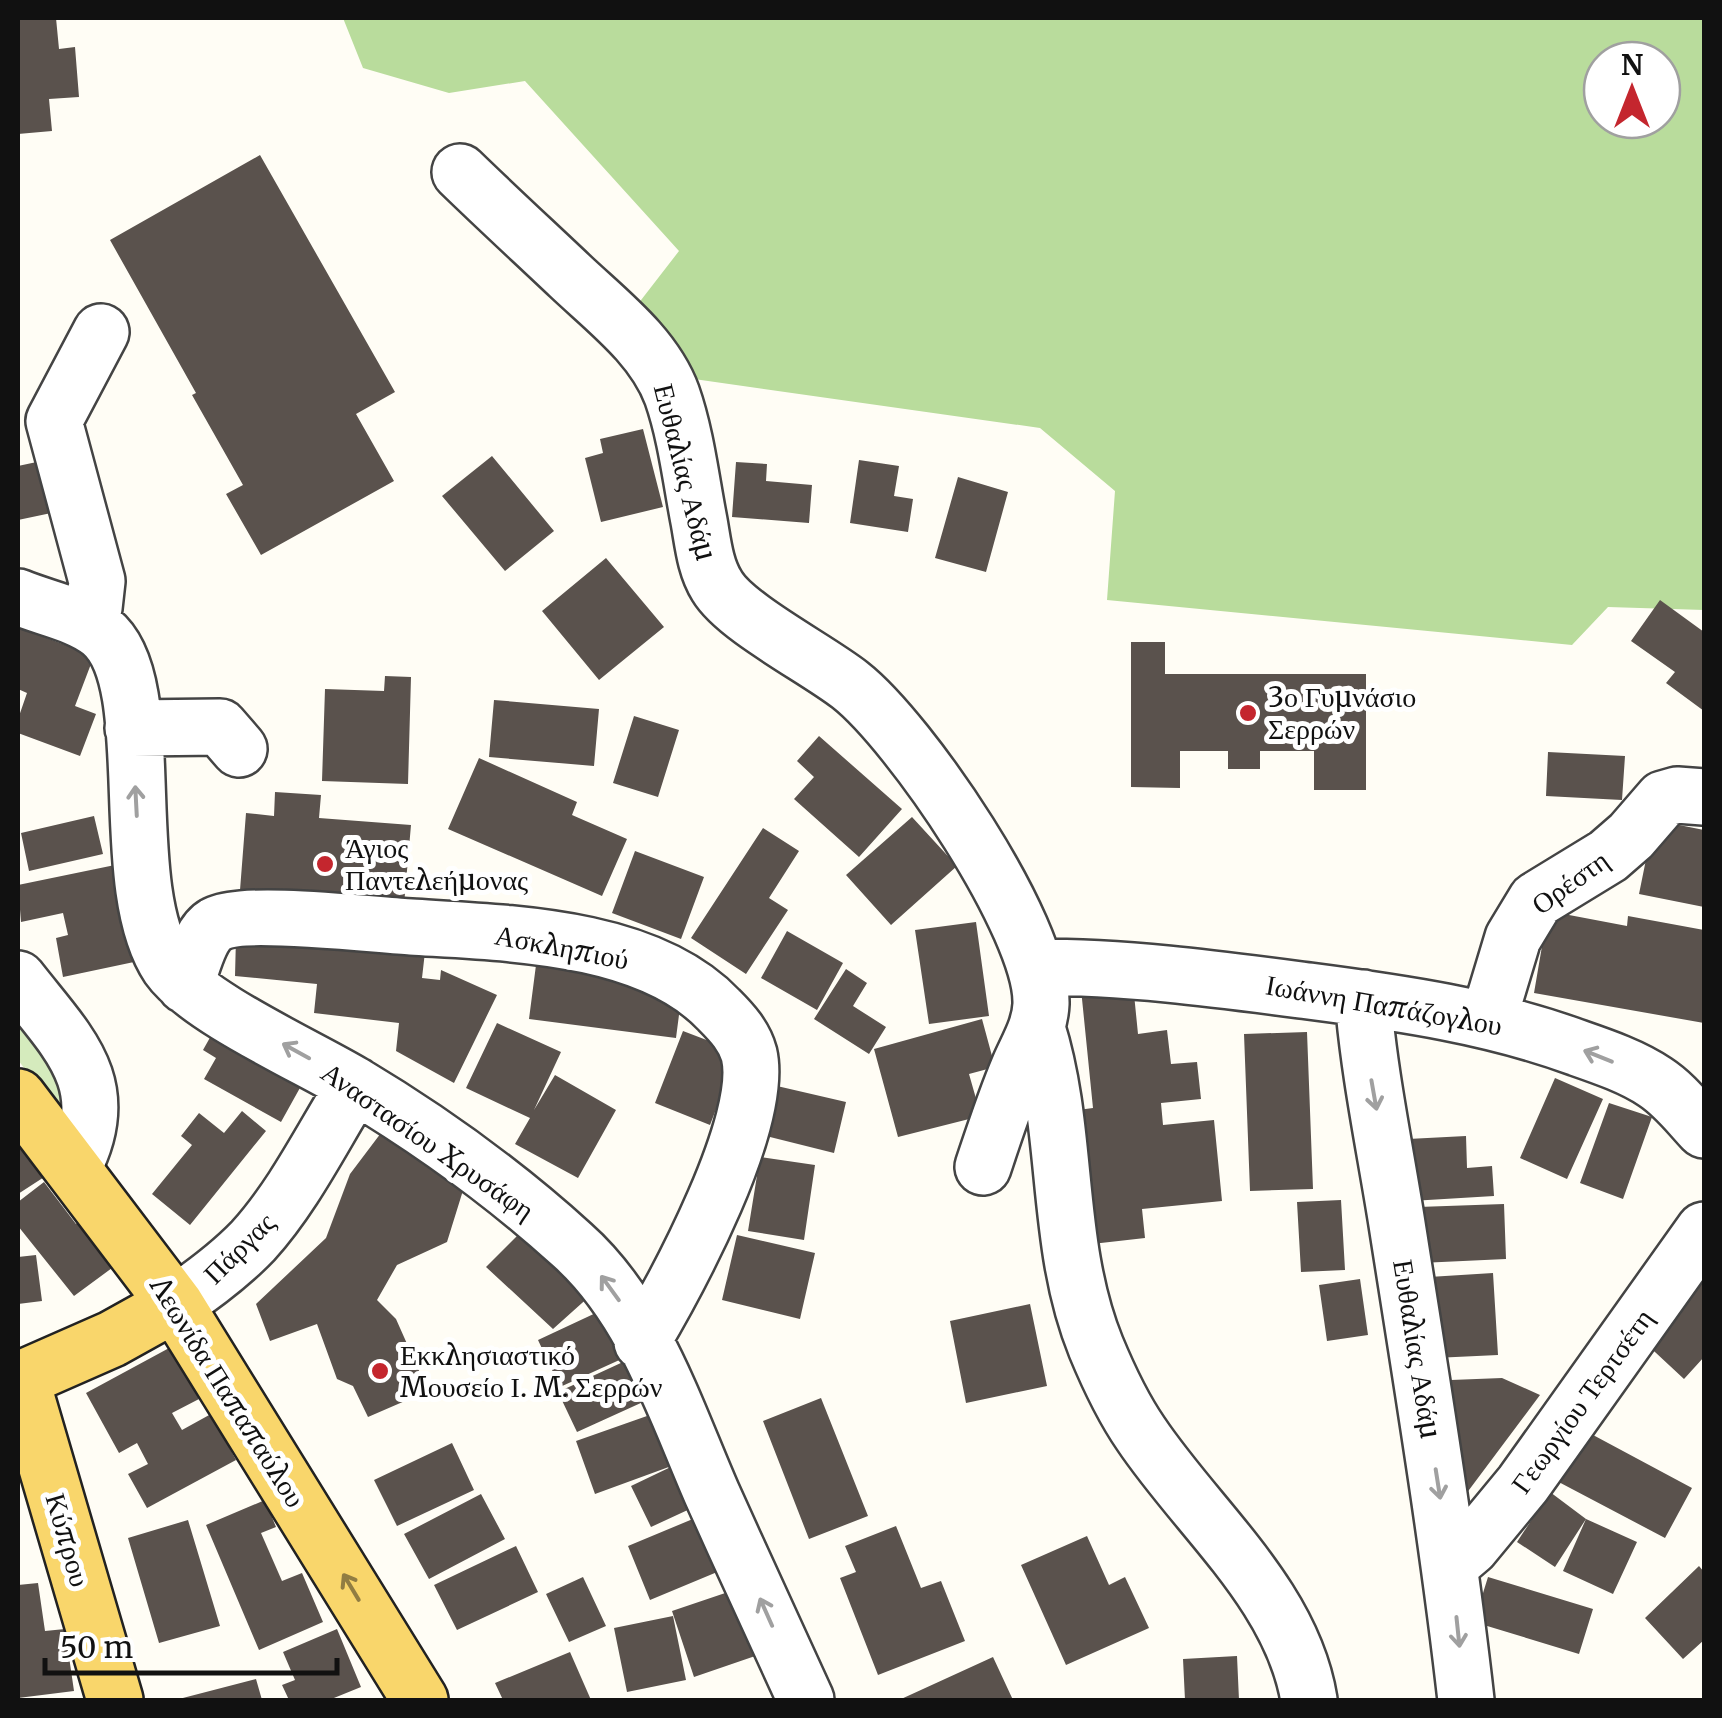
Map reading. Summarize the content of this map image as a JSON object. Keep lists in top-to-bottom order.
{
  "streets": {
    "main road": ["Πάργας", "Λεωνίδα Παπαπαύλου", "Κύπρου"],
    "street": [
      "Ευθαλίας Αδάμ",
      "Ορέστη",
      "Ασκληπιού",
      "Ιωάννη Παπάζογλου",
      "Αναστασίου Χρυσάφη",
      "Γεωργίου Τερτσέτη"
    ]
  },
  "crossings": [
    ["Ευθαλίας Αδάμ", "Ιωάννη Παπάζογλου"],
    ["Ευθαλίας Αδάμ", "Γεωργίου Τερτσέτη"],
    ["Ορέστη", "Ιωάννη Παπάζογλου"],
    ["Ασκληπιού", "Αναστασίου Χρυσάφη"],
    ["Αναστασίου Χρυσάφη", "Πάργας"],
    ["Πάργας", "Λεωνίδα Παπαπαύλου"],
    ["Πάργας", "Κύπρου"]
  ],
  "one_way": ["Λεωνίδα Παπαπαύλου"],
  "places": ["3ο Γυμνάσιο Σερρών", "Άγιος Παντελεήμονας", "Εκκλησιαστικό Μουσείο Ι. Μ. Σερρών"],
  "scale_bar": "50 m",
  "north": "top"
}
